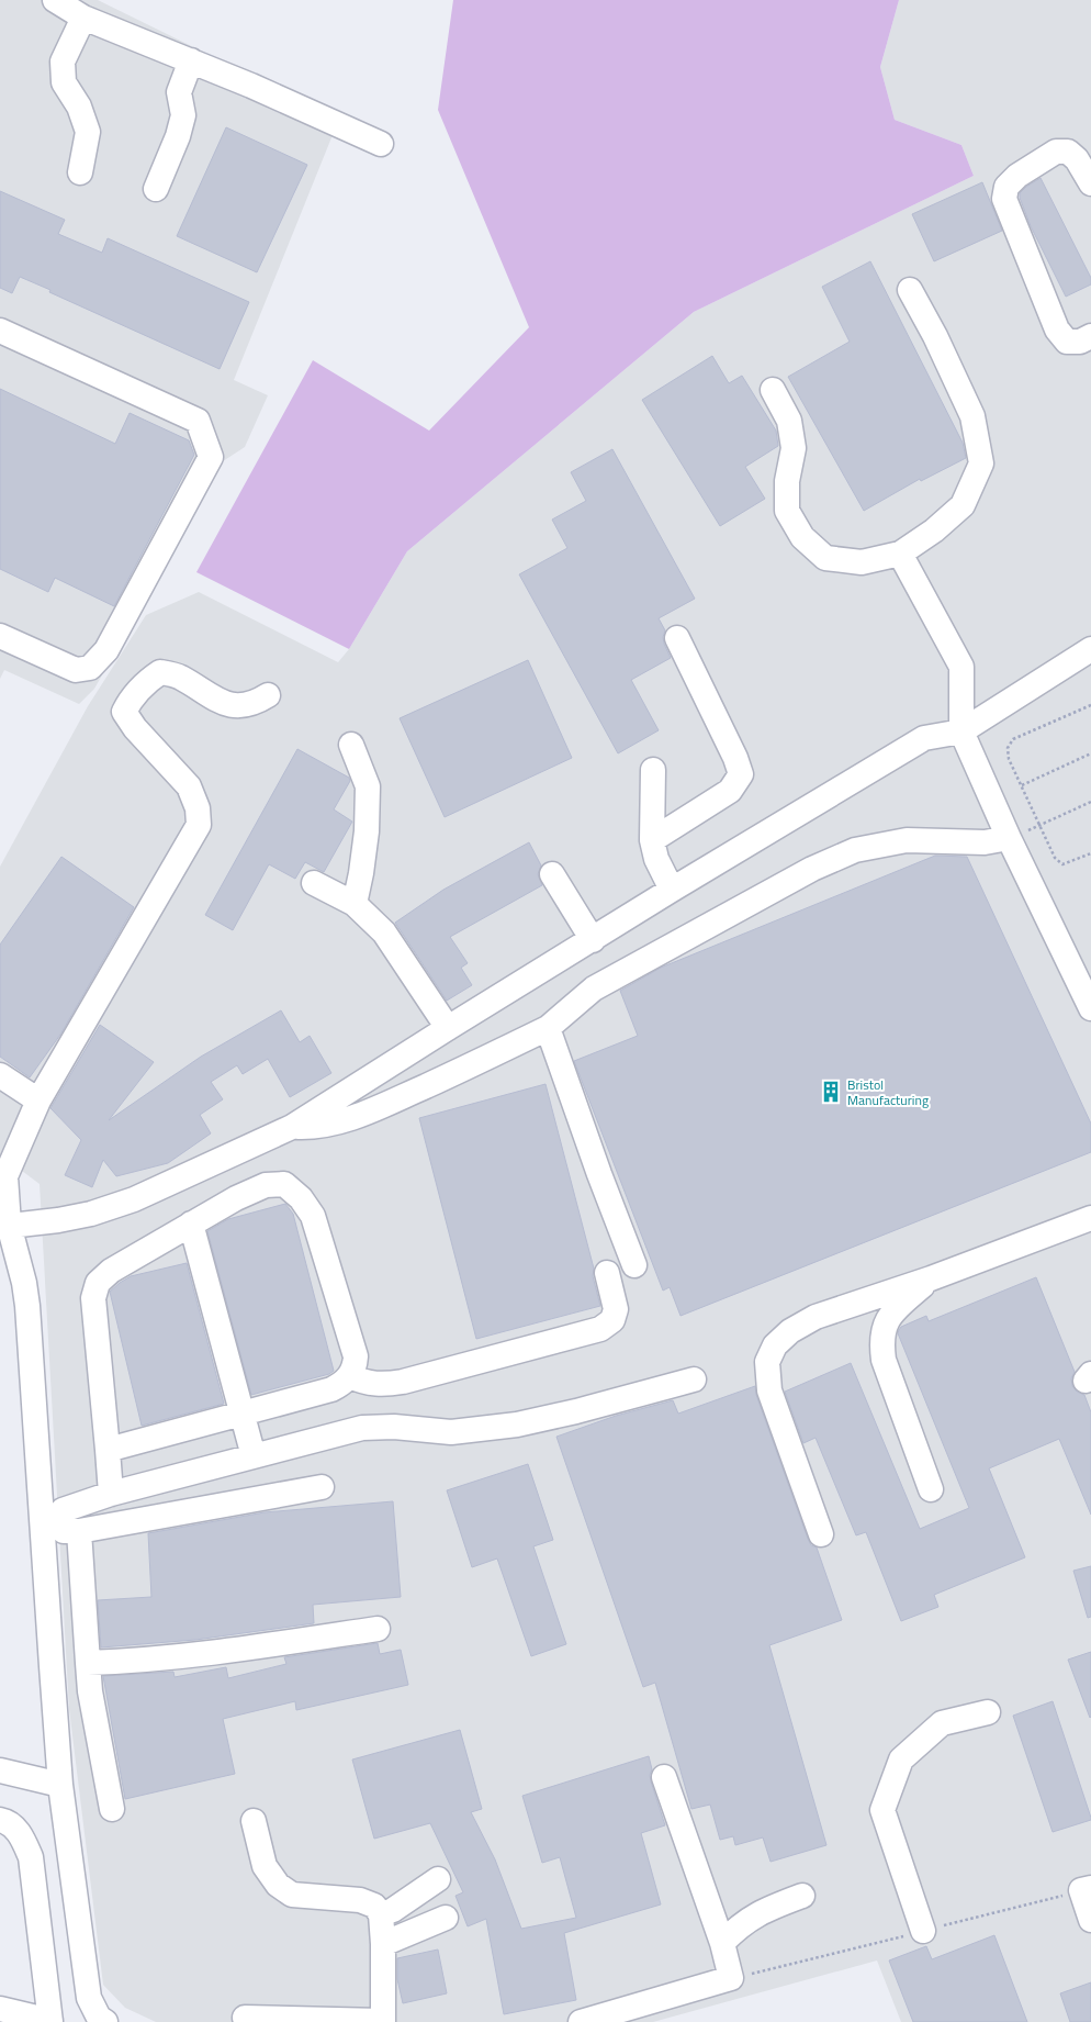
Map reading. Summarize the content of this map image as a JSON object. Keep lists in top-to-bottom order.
{
  "places": {
    "building": ["Bristol Manufacturing"]
  }
}
